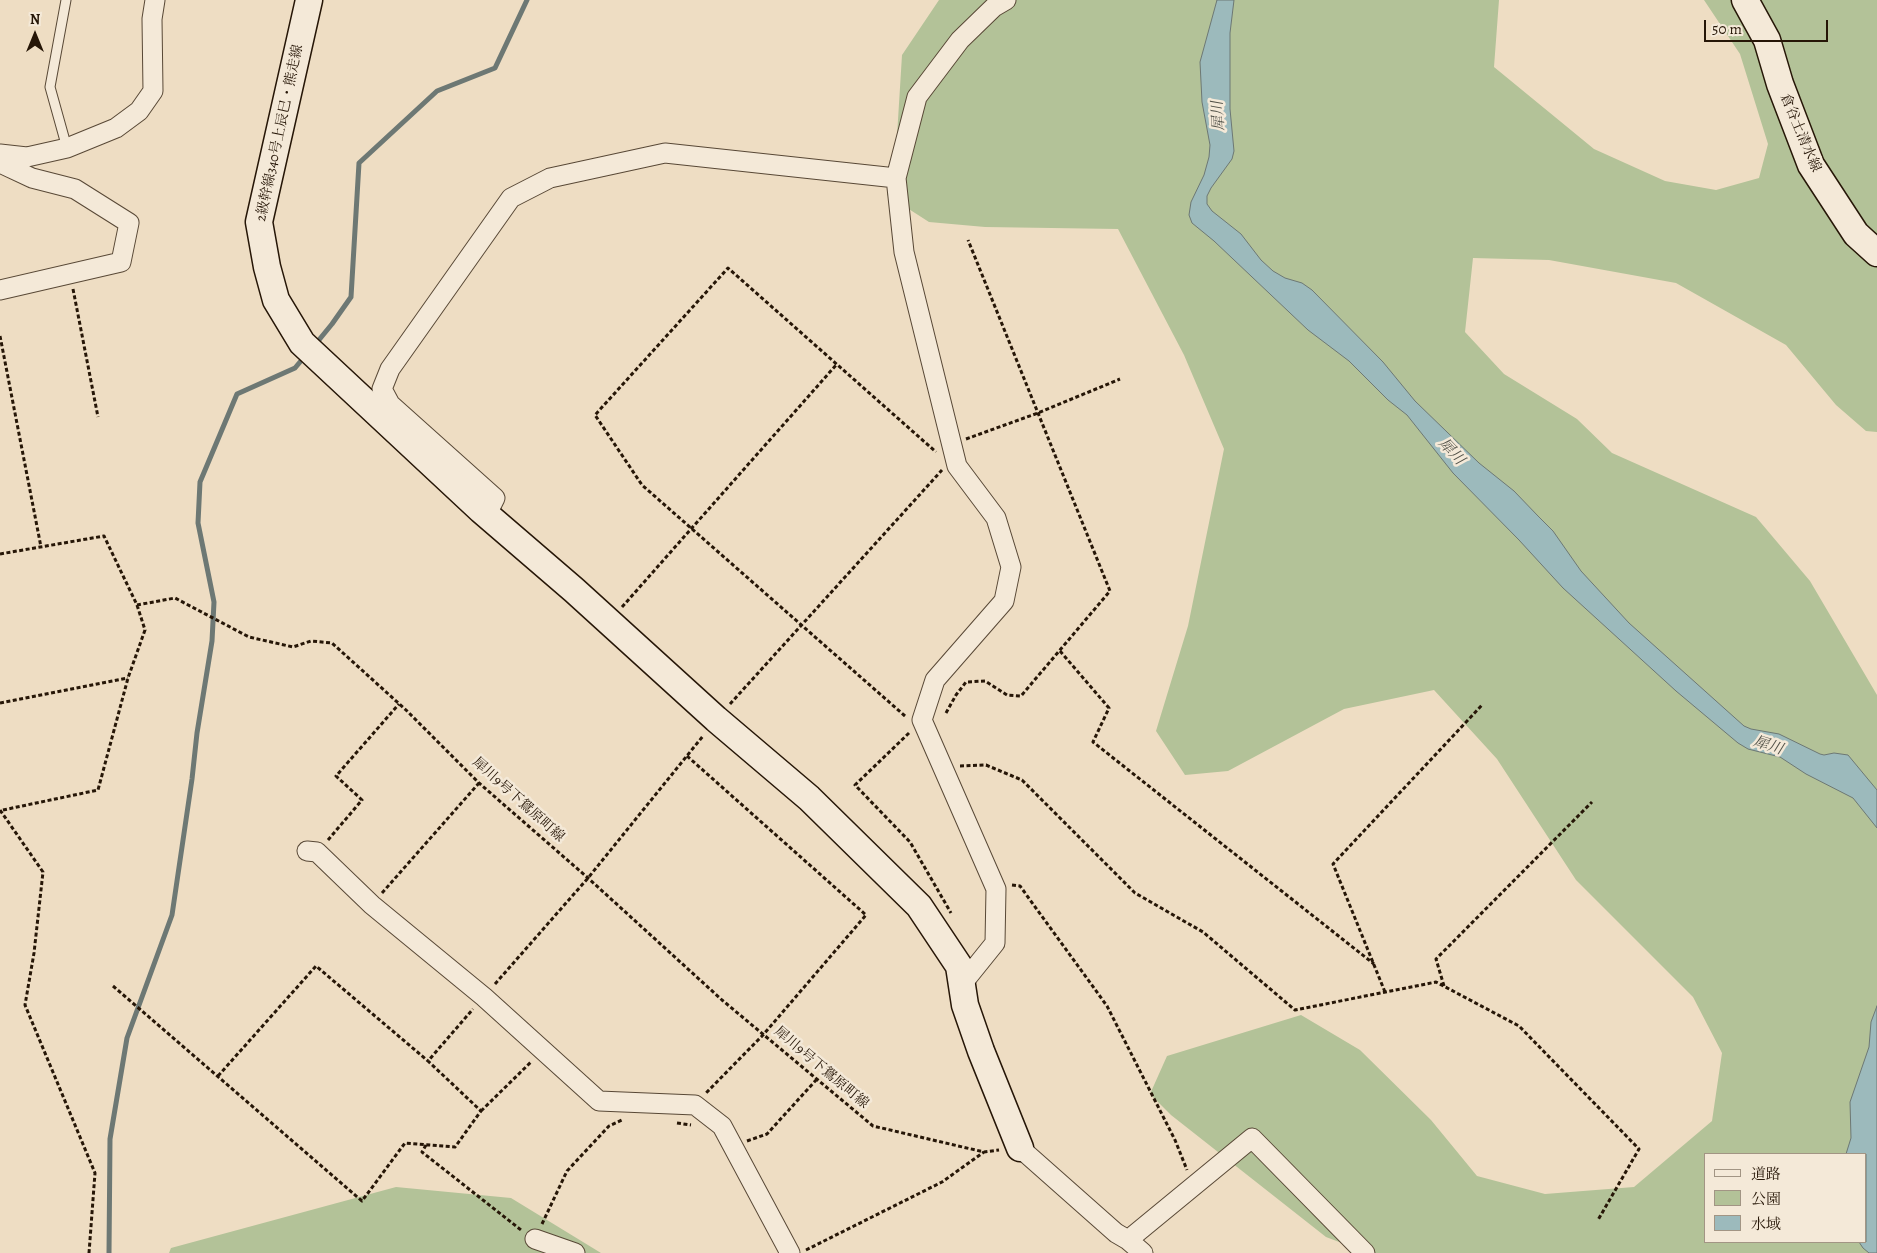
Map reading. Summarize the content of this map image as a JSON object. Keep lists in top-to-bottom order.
{
  "streets": {
    "street": ["2級幹線340号上辰巳・熊走線", "倉谷土清水線"],
    "path": ["犀川9号下鴛原町線"]
  },
  "crossings": [
    ["2級幹線340号上辰巳・熊走線", "犀川9号下鴛原町線"]
  ],
  "water": ["犀川"],
  "legend": ["道路", "公園", "水域"],
  "scale_bar": "50 m",
  "north": "top"
}
